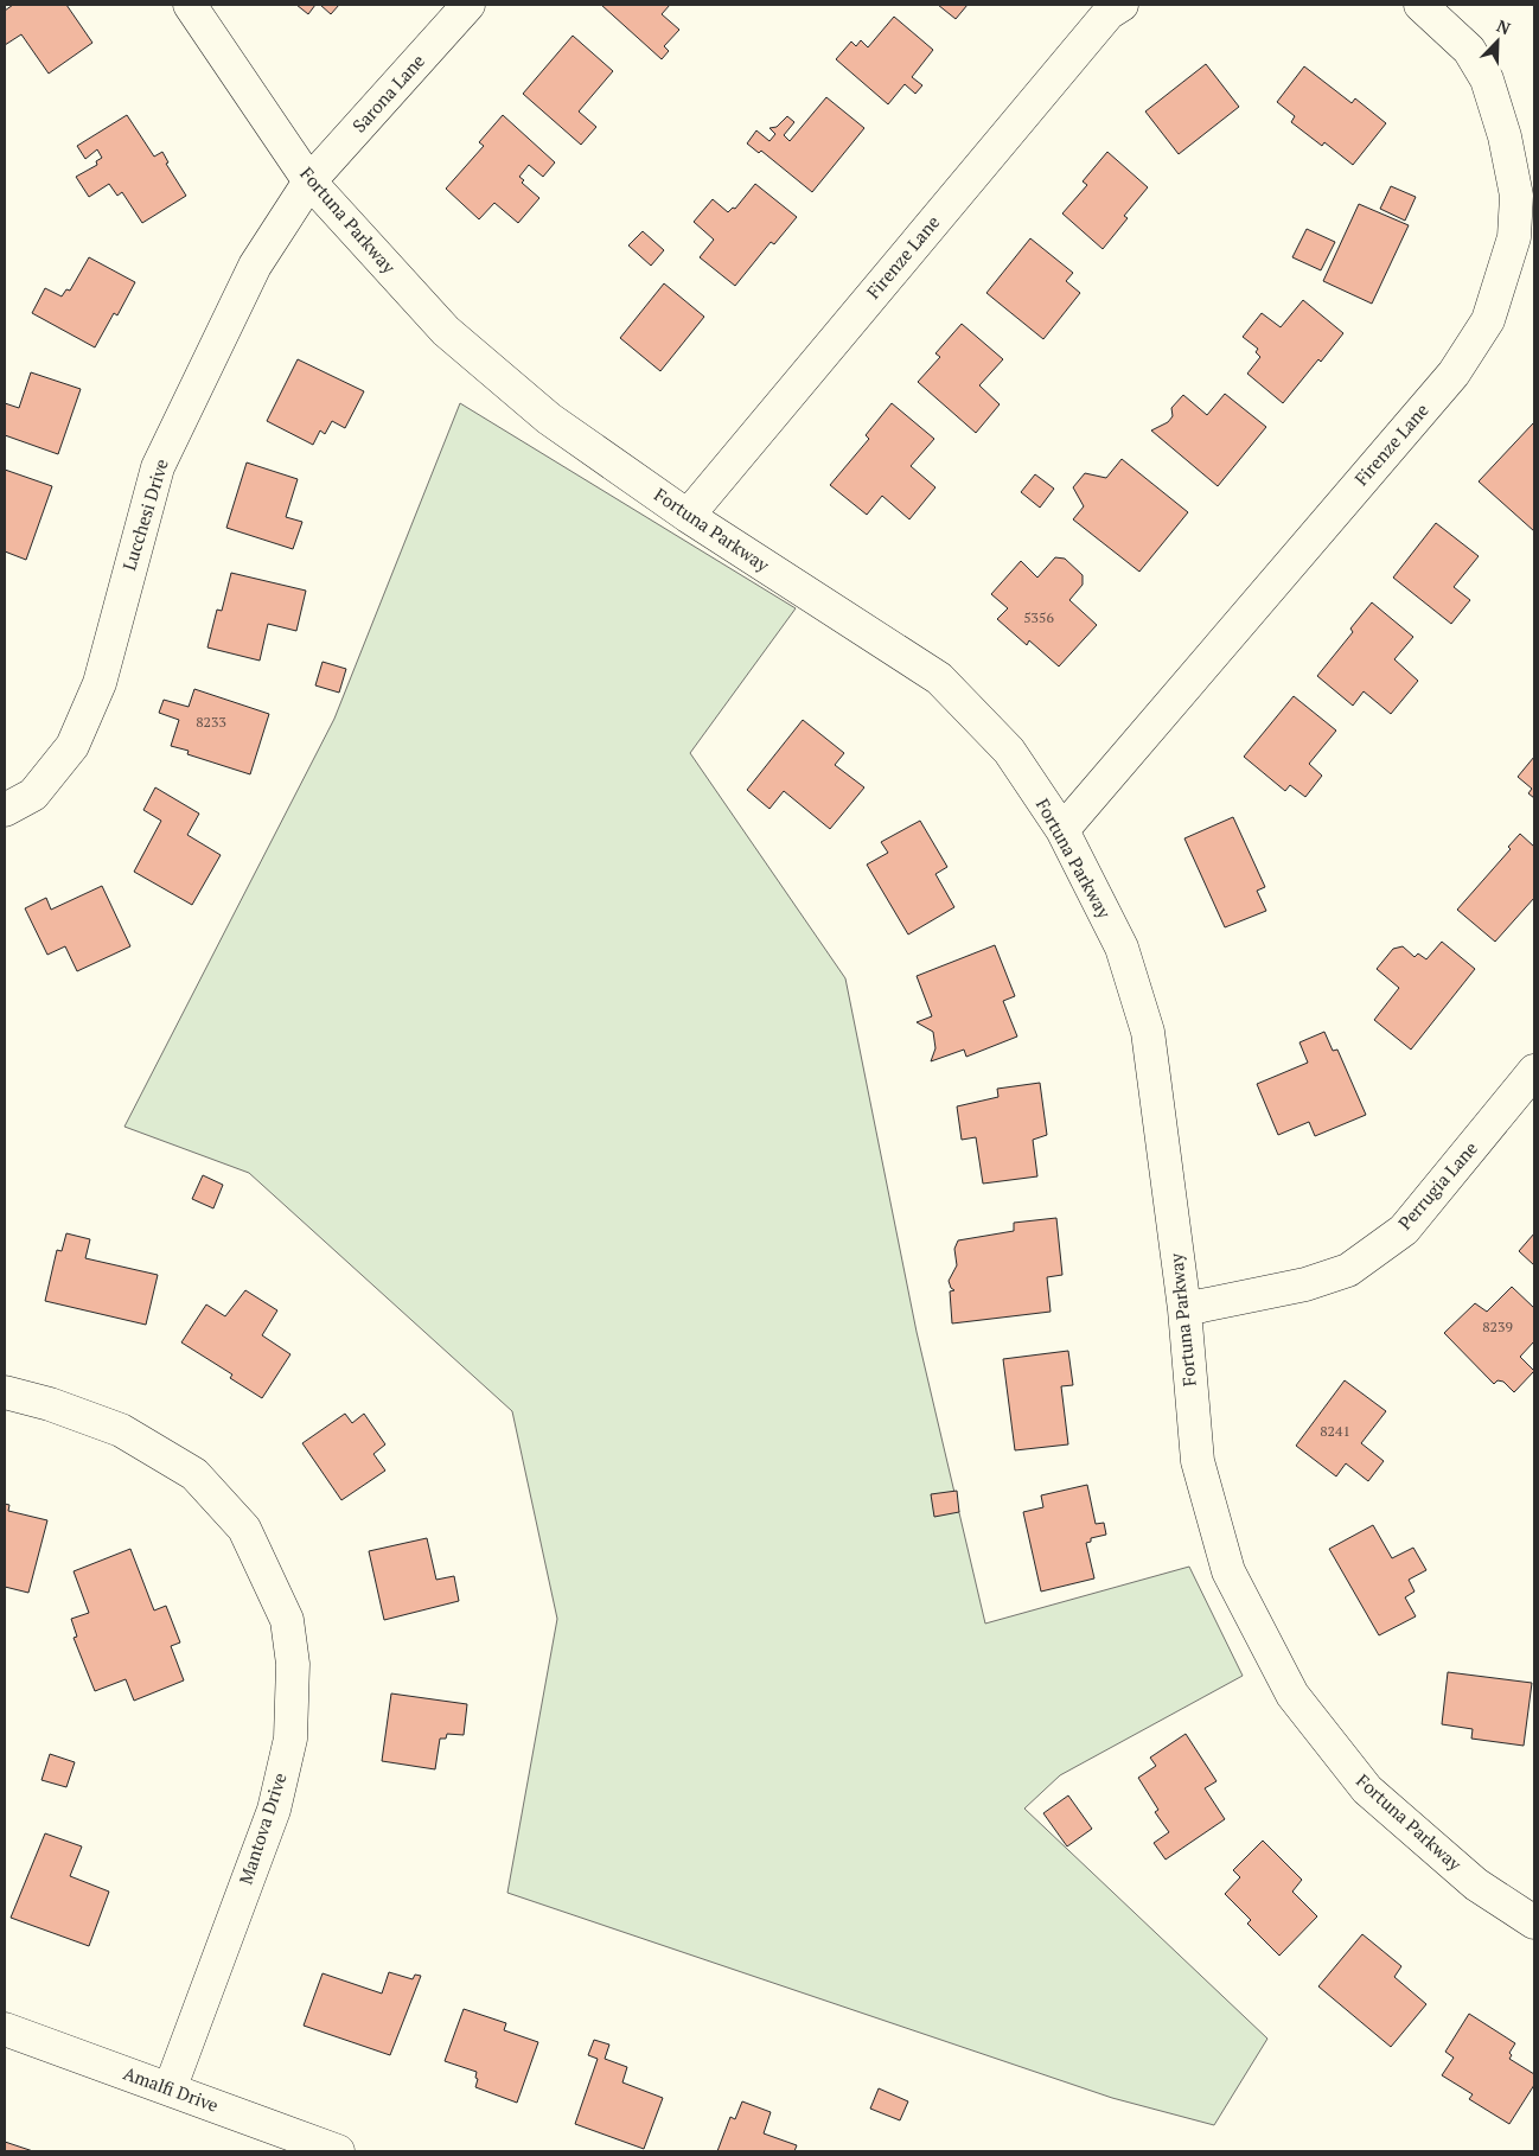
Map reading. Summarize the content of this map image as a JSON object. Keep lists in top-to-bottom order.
{
  "streets": {
    "street": [
      "Sarona Lane",
      "Fortuna Parkway",
      "Firenze Lane",
      "Lucchesi Drive",
      "Perrugia Lane",
      "Mantova Drive",
      "Amalfi Drive"
    ]
  },
  "crossings": [
    ["Sarona Lane", "Fortuna Parkway"],
    ["Sarona Lane", "Lucchesi Drive"],
    ["Fortuna Parkway", "Firenze Lane"],
    ["Fortuna Parkway", "Lucchesi Drive"],
    ["Fortuna Parkway", "Perrugia Lane"],
    ["Mantova Drive", "Amalfi Drive"]
  ],
  "house_numbers": [
    "5356",
    "8233",
    "8239",
    "8241"
  ],
  "north": "top right"
}
